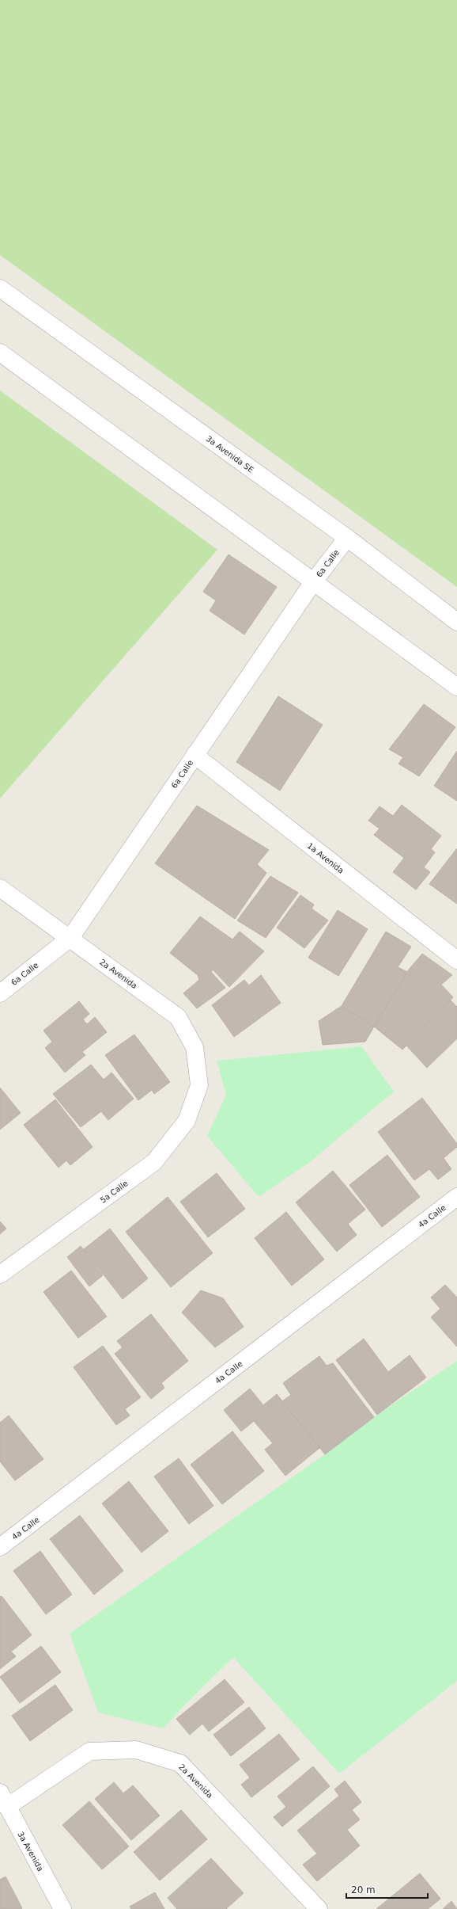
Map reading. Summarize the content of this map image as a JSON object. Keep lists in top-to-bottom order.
{
  "streets": {
    "street": [
      "3a Avenida SE",
      "6a Calle",
      "1a Avenida",
      "2a Avenida",
      "5a Calle",
      "4a Calle",
      "3a Avenida"
    ]
  },
  "crossings": [
    ["3a Avenida SE", "6a Calle"],
    ["6a Calle", "1a Avenida"],
    ["6a Calle", "2a Avenida"],
    ["2a Avenida", "5a Calle"],
    ["2a Avenida", "3a Avenida"]
  ],
  "scale_bar": "20 m"
}
